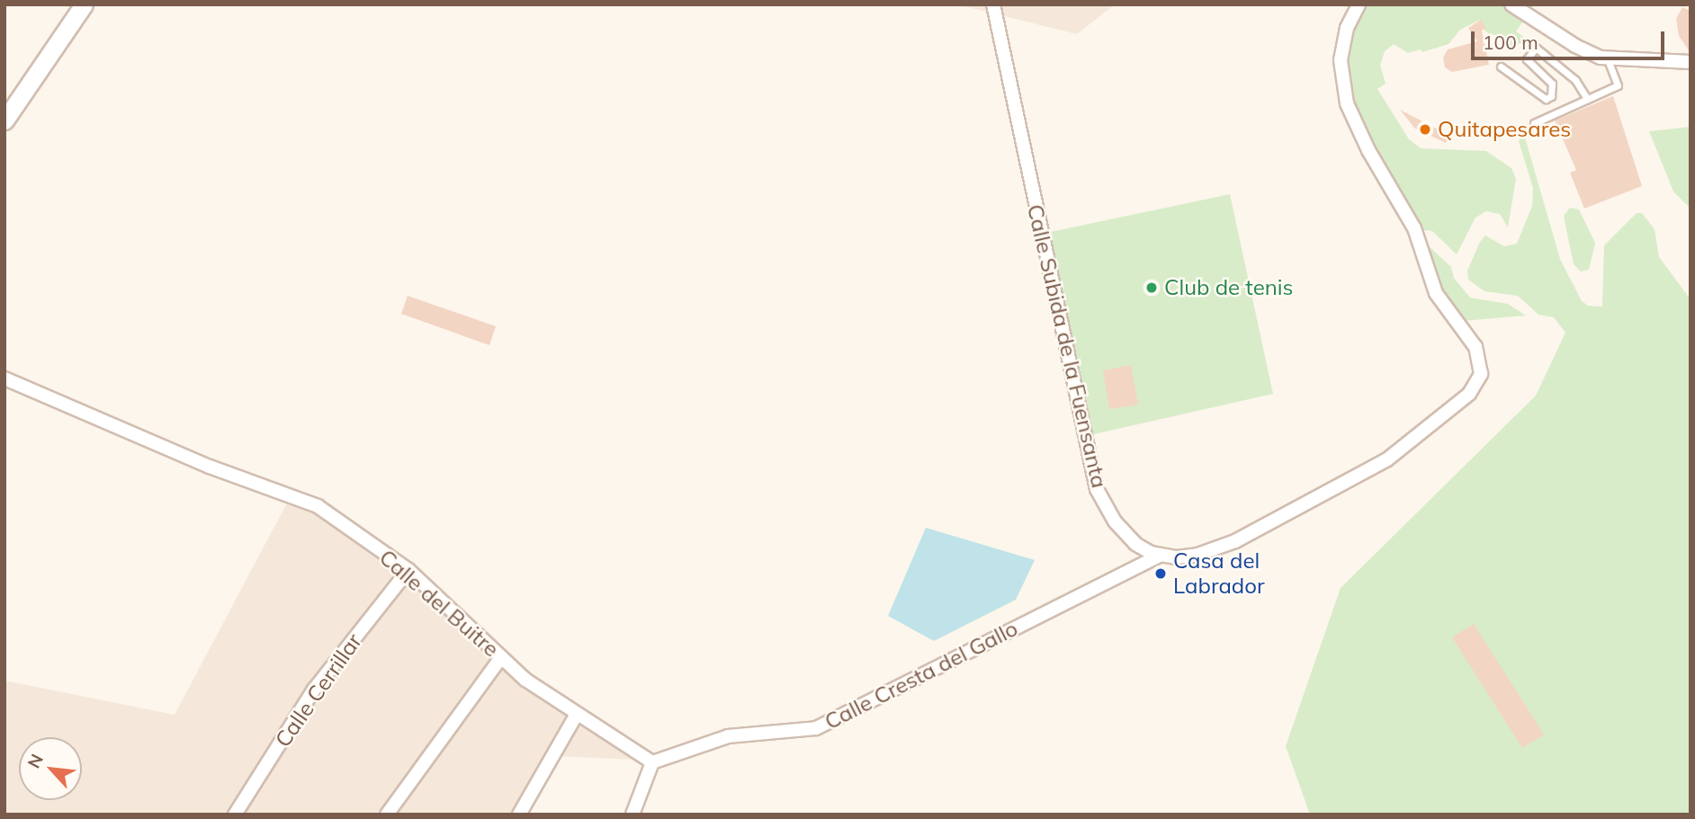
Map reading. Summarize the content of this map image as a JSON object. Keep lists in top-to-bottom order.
{
  "streets": {
    "street": [
      "Calle Subida de la Fuensanta",
      "Calle del Buitre",
      "Calle Cresta del Gallo",
      "Calle Cerrillar"
    ]
  },
  "crossings": [
    ["Calle Subida de la Fuensanta", "Calle Cresta del Gallo"],
    ["Calle del Buitre", "Calle Cresta del Gallo"],
    ["Calle del Buitre", "Calle Cerrillar"]
  ],
  "places": ["Quitapesares", "Club de tenis", "Casa del Labrador"],
  "scale_bar": "100 m",
  "north": "top left"
}
